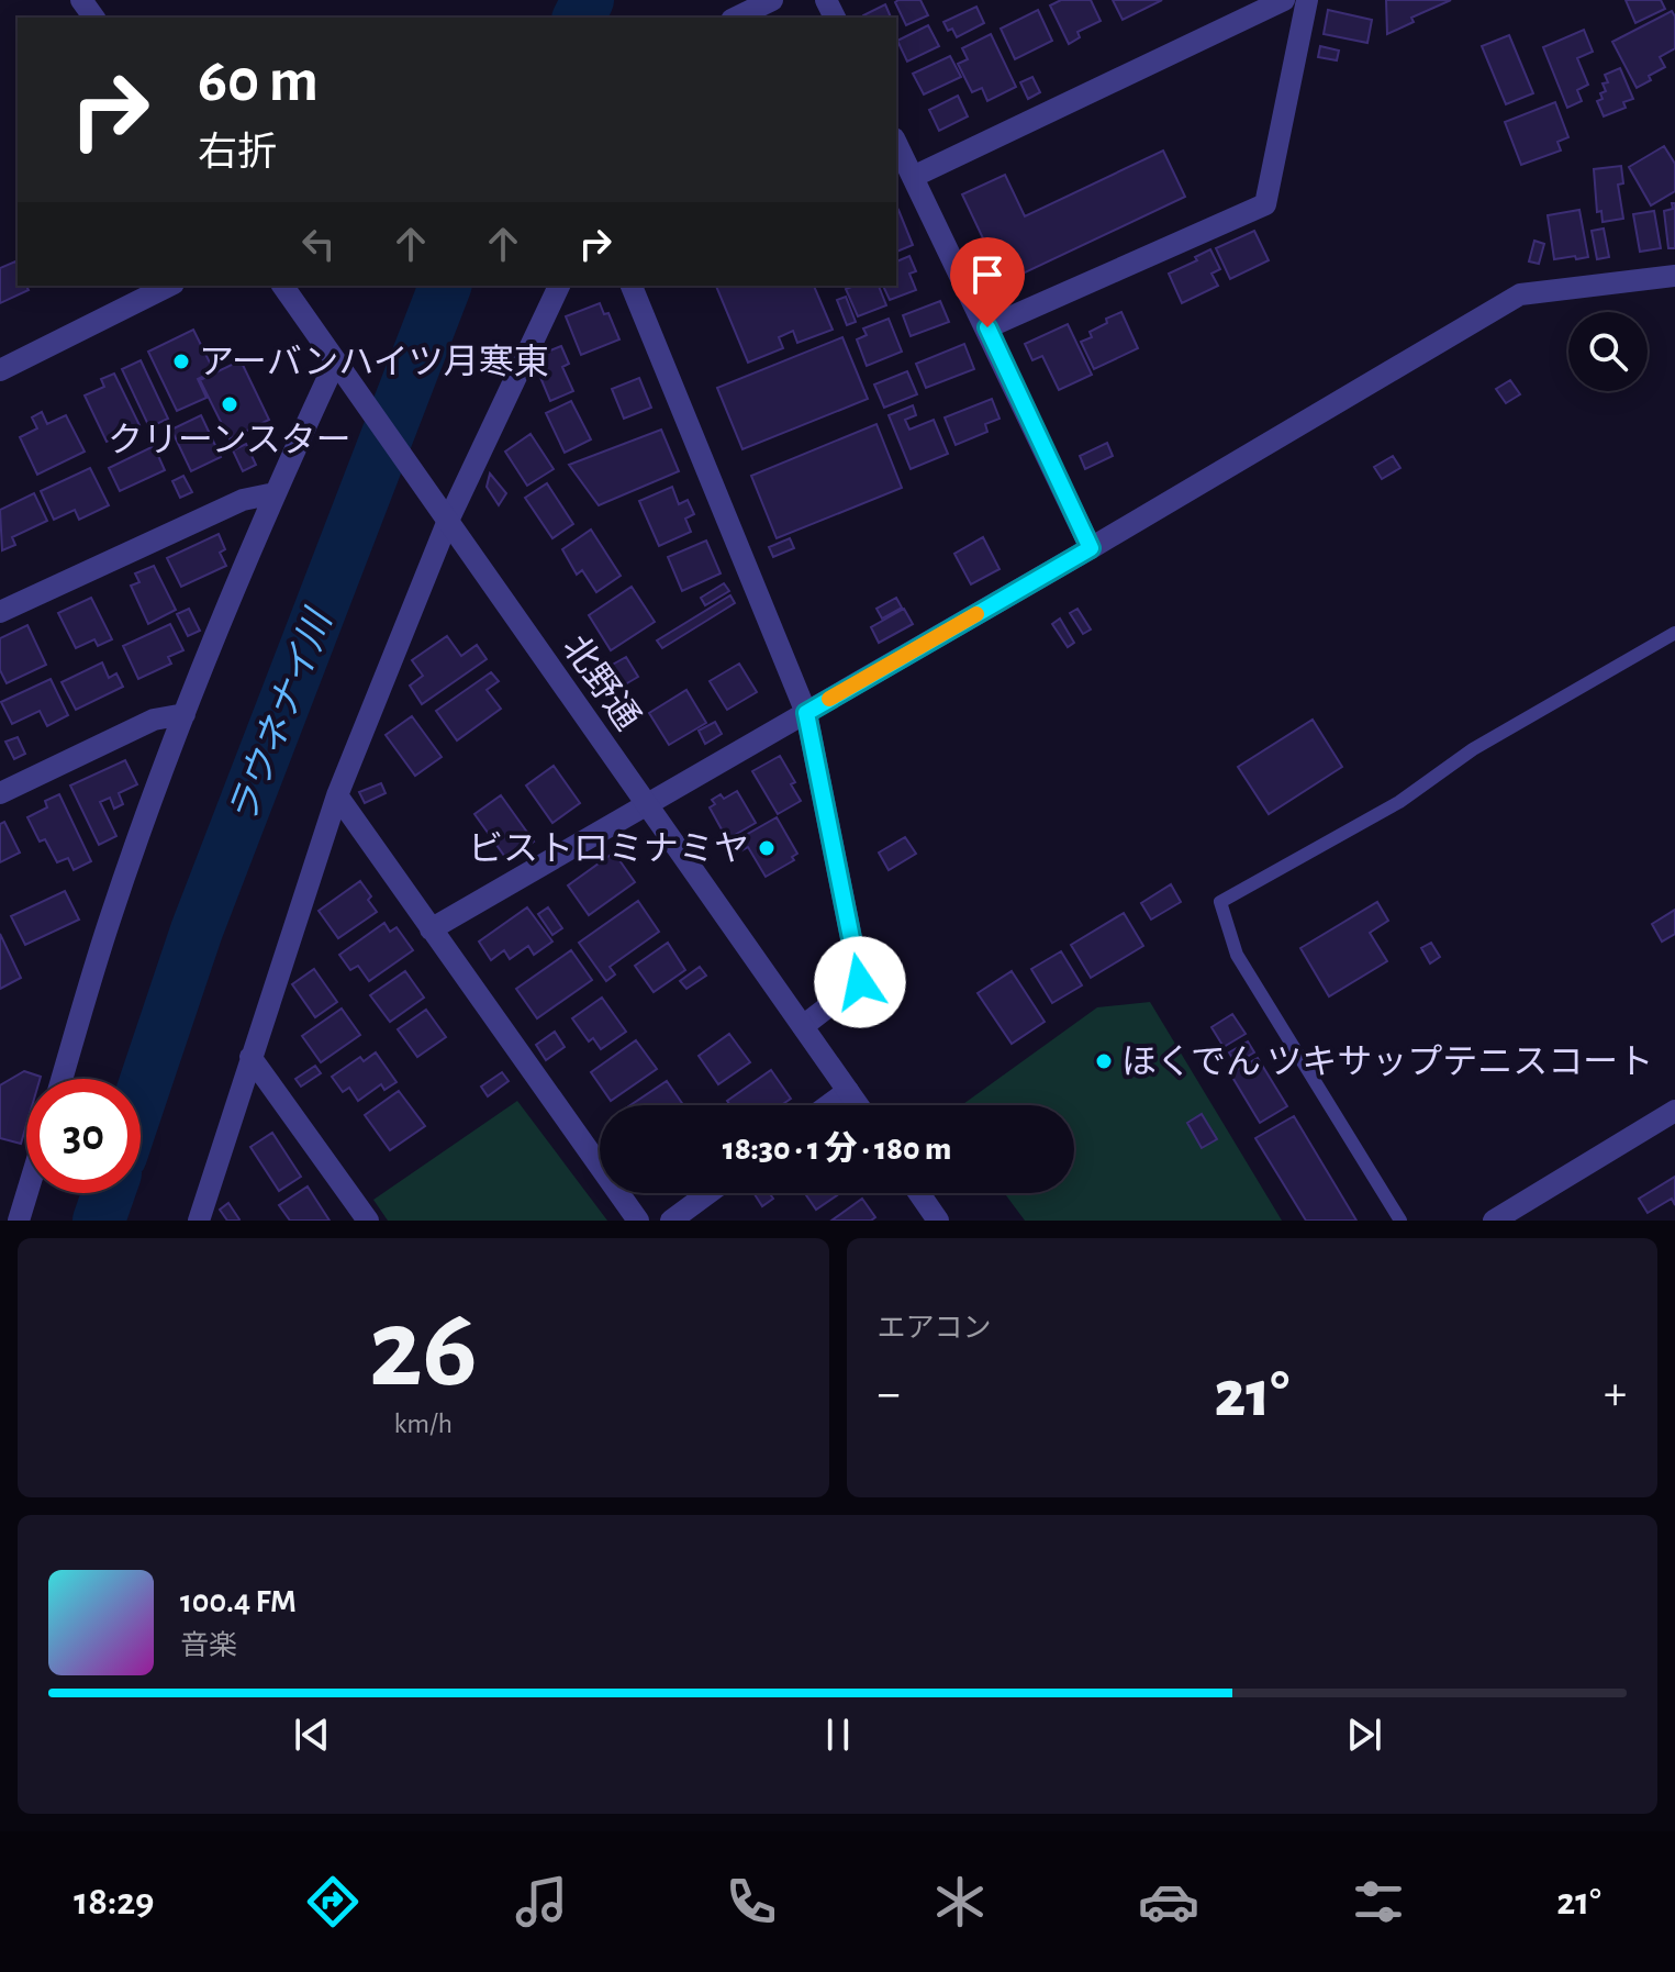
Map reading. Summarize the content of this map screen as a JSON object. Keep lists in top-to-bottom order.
{
  "streets": {
    "street": ["北野通"]
  },
  "water": ["ラウネナイ川"],
  "places": [
    "アーバンハイツ月寒東",
    "クリーンスター",
    "ビストロミナミヤ",
    "ほくでん ツキサップテニスコート"
  ],
  "page": {
    "turn": ["60 m", "右折"],
    "limit": "30",
    "trip": "18:30 · 1 分 · 180 m",
    "tile": [
      ["26", "km/h"],
      "エアコン"
    ],
    "heat": ["−", "21°", "+"],
    "song": ["100.4 FM", "音楽"],
    "tabs": ["18:29", "21°"]
  }
}
